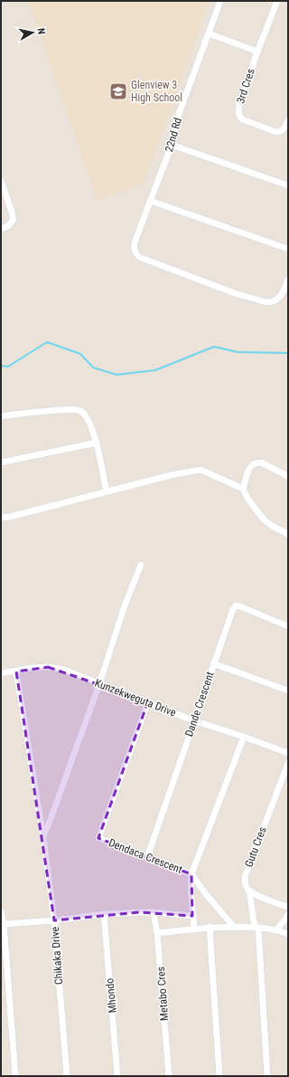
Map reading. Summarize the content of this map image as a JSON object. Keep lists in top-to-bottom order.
{
  "streets": {
    "street": [
      "3rd Cres",
      "22nd Rd",
      "Kunzekweguta Drive",
      "Dande Crescent",
      "Gutu Cres",
      "Dendaca Crescent",
      "Chikaka Drive",
      "Metabo Cres",
      "Mhondo"
    ]
  },
  "crossings": [
    ["Kunzekweguta Drive", "Dande Crescent"],
    ["Kunzekweguta Drive", "Dendaca Crescent"],
    ["Kunzekweguta Drive", "Chikaka Drive"],
    ["Dande Crescent", "Dendaca Crescent"]
  ],
  "places": {
    "school or university": ["Glenview 3 High School"]
  },
  "north": "right"
}
